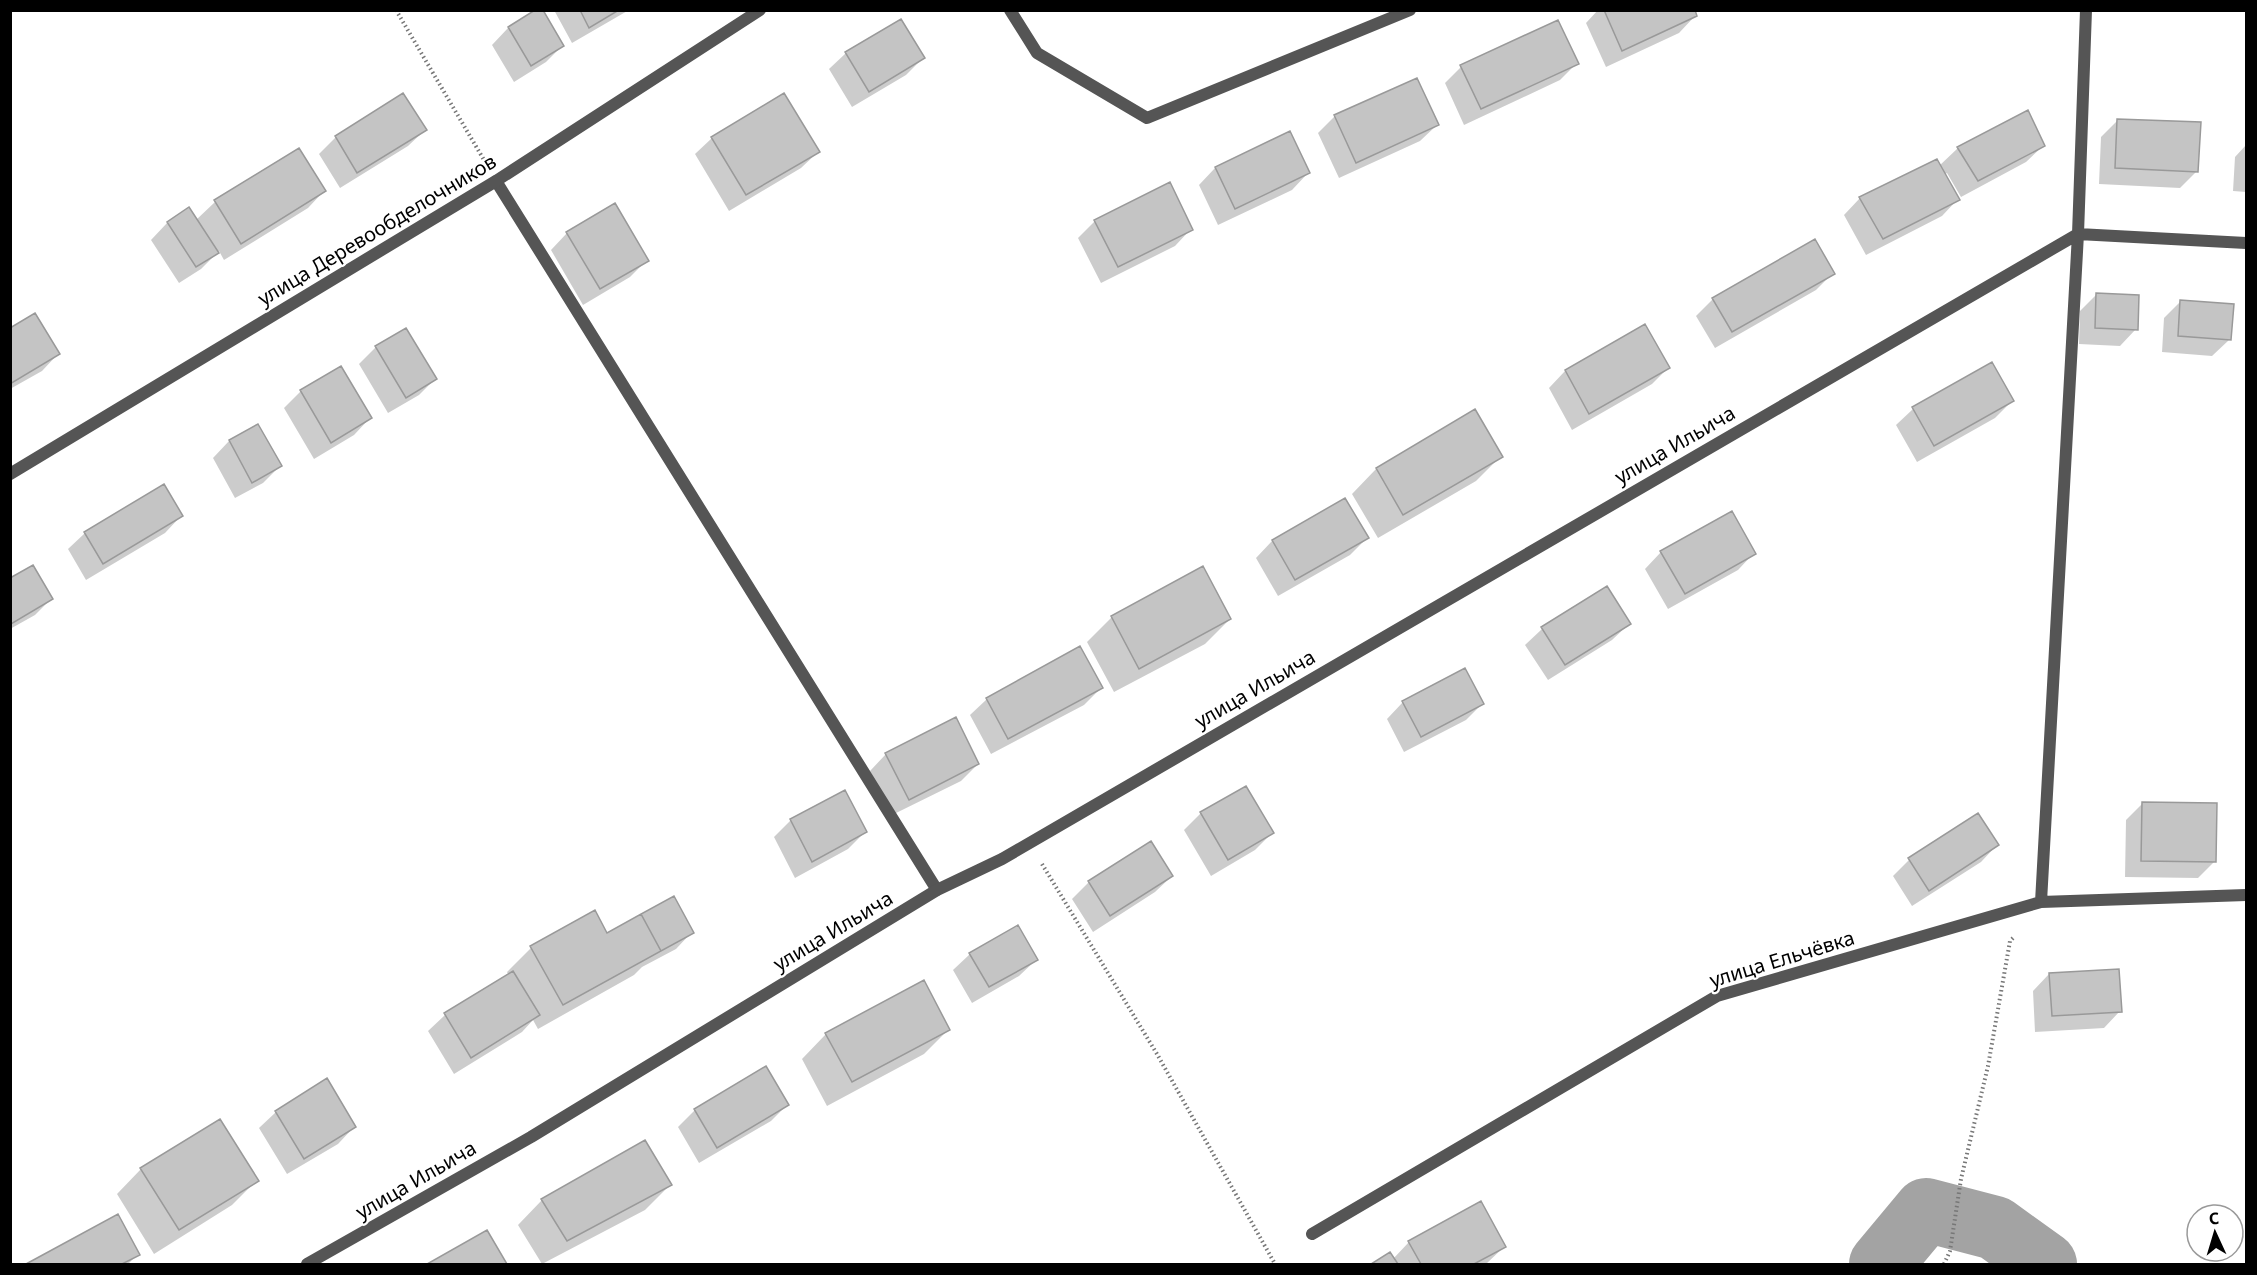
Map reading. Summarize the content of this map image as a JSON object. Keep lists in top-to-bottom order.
{
  "streets": {
    "street": ["улица Деревообделочников", "улица Ильича", "улица Ельчёвка"]
  },
  "north": "top"
}
